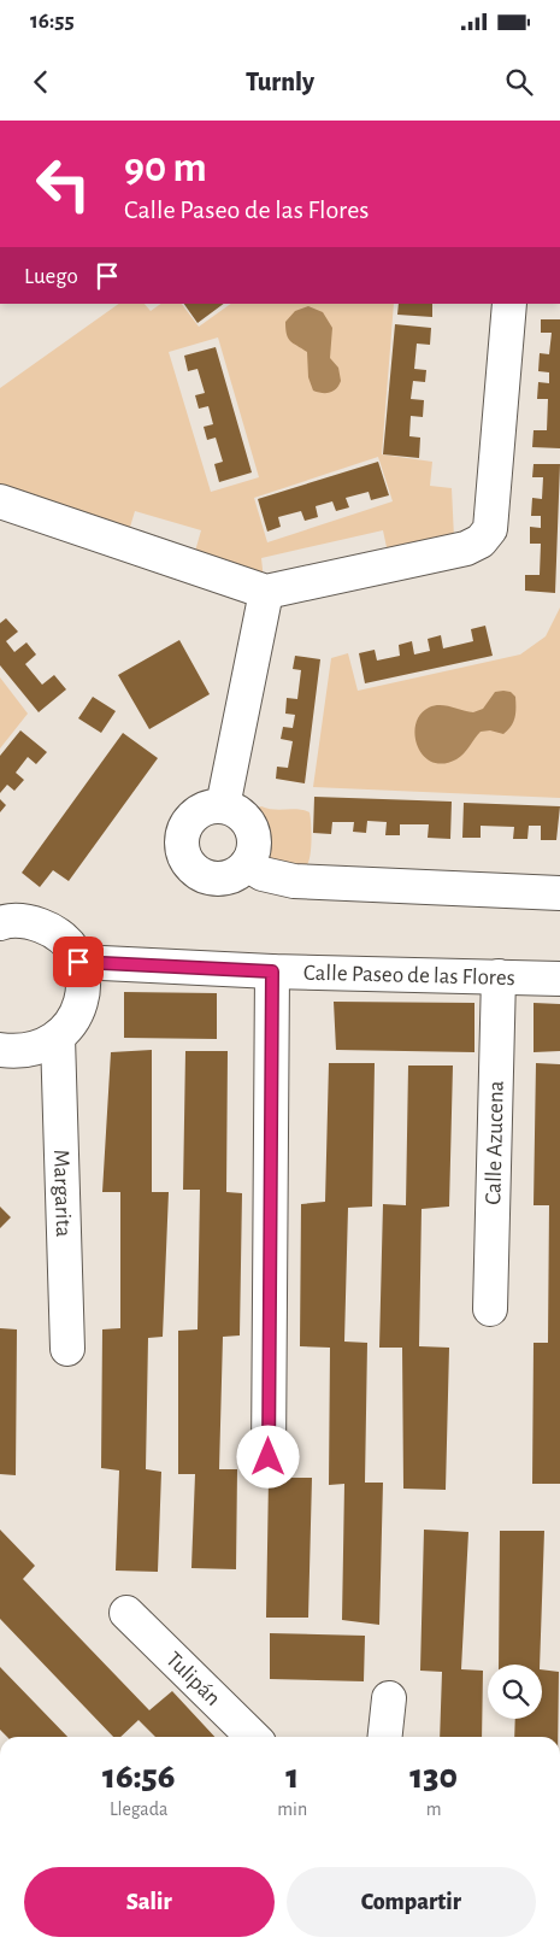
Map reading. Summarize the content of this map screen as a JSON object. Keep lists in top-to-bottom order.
{
  "streets": {
    "street": [
      "Calle Paseo de las Flores",
      "Calle Azucena",
      "Margarita",
      "Tulipán"
    ]
  },
  "crossings": [
    ["Calle Paseo de las Flores", "Calle Azucena"]
  ],
  "page": {
    "status": "16:55",
    "header": "Turnly",
    "turn": ["90 m", "Calle Paseo de las Flores"],
    "then": "Luego",
    "eta": [
      "16:56",
      "Llegada",
      "1",
      "min",
      "130",
      "m"
    ],
    "buttons": ["Salir", "Compartir"]
  }
}
